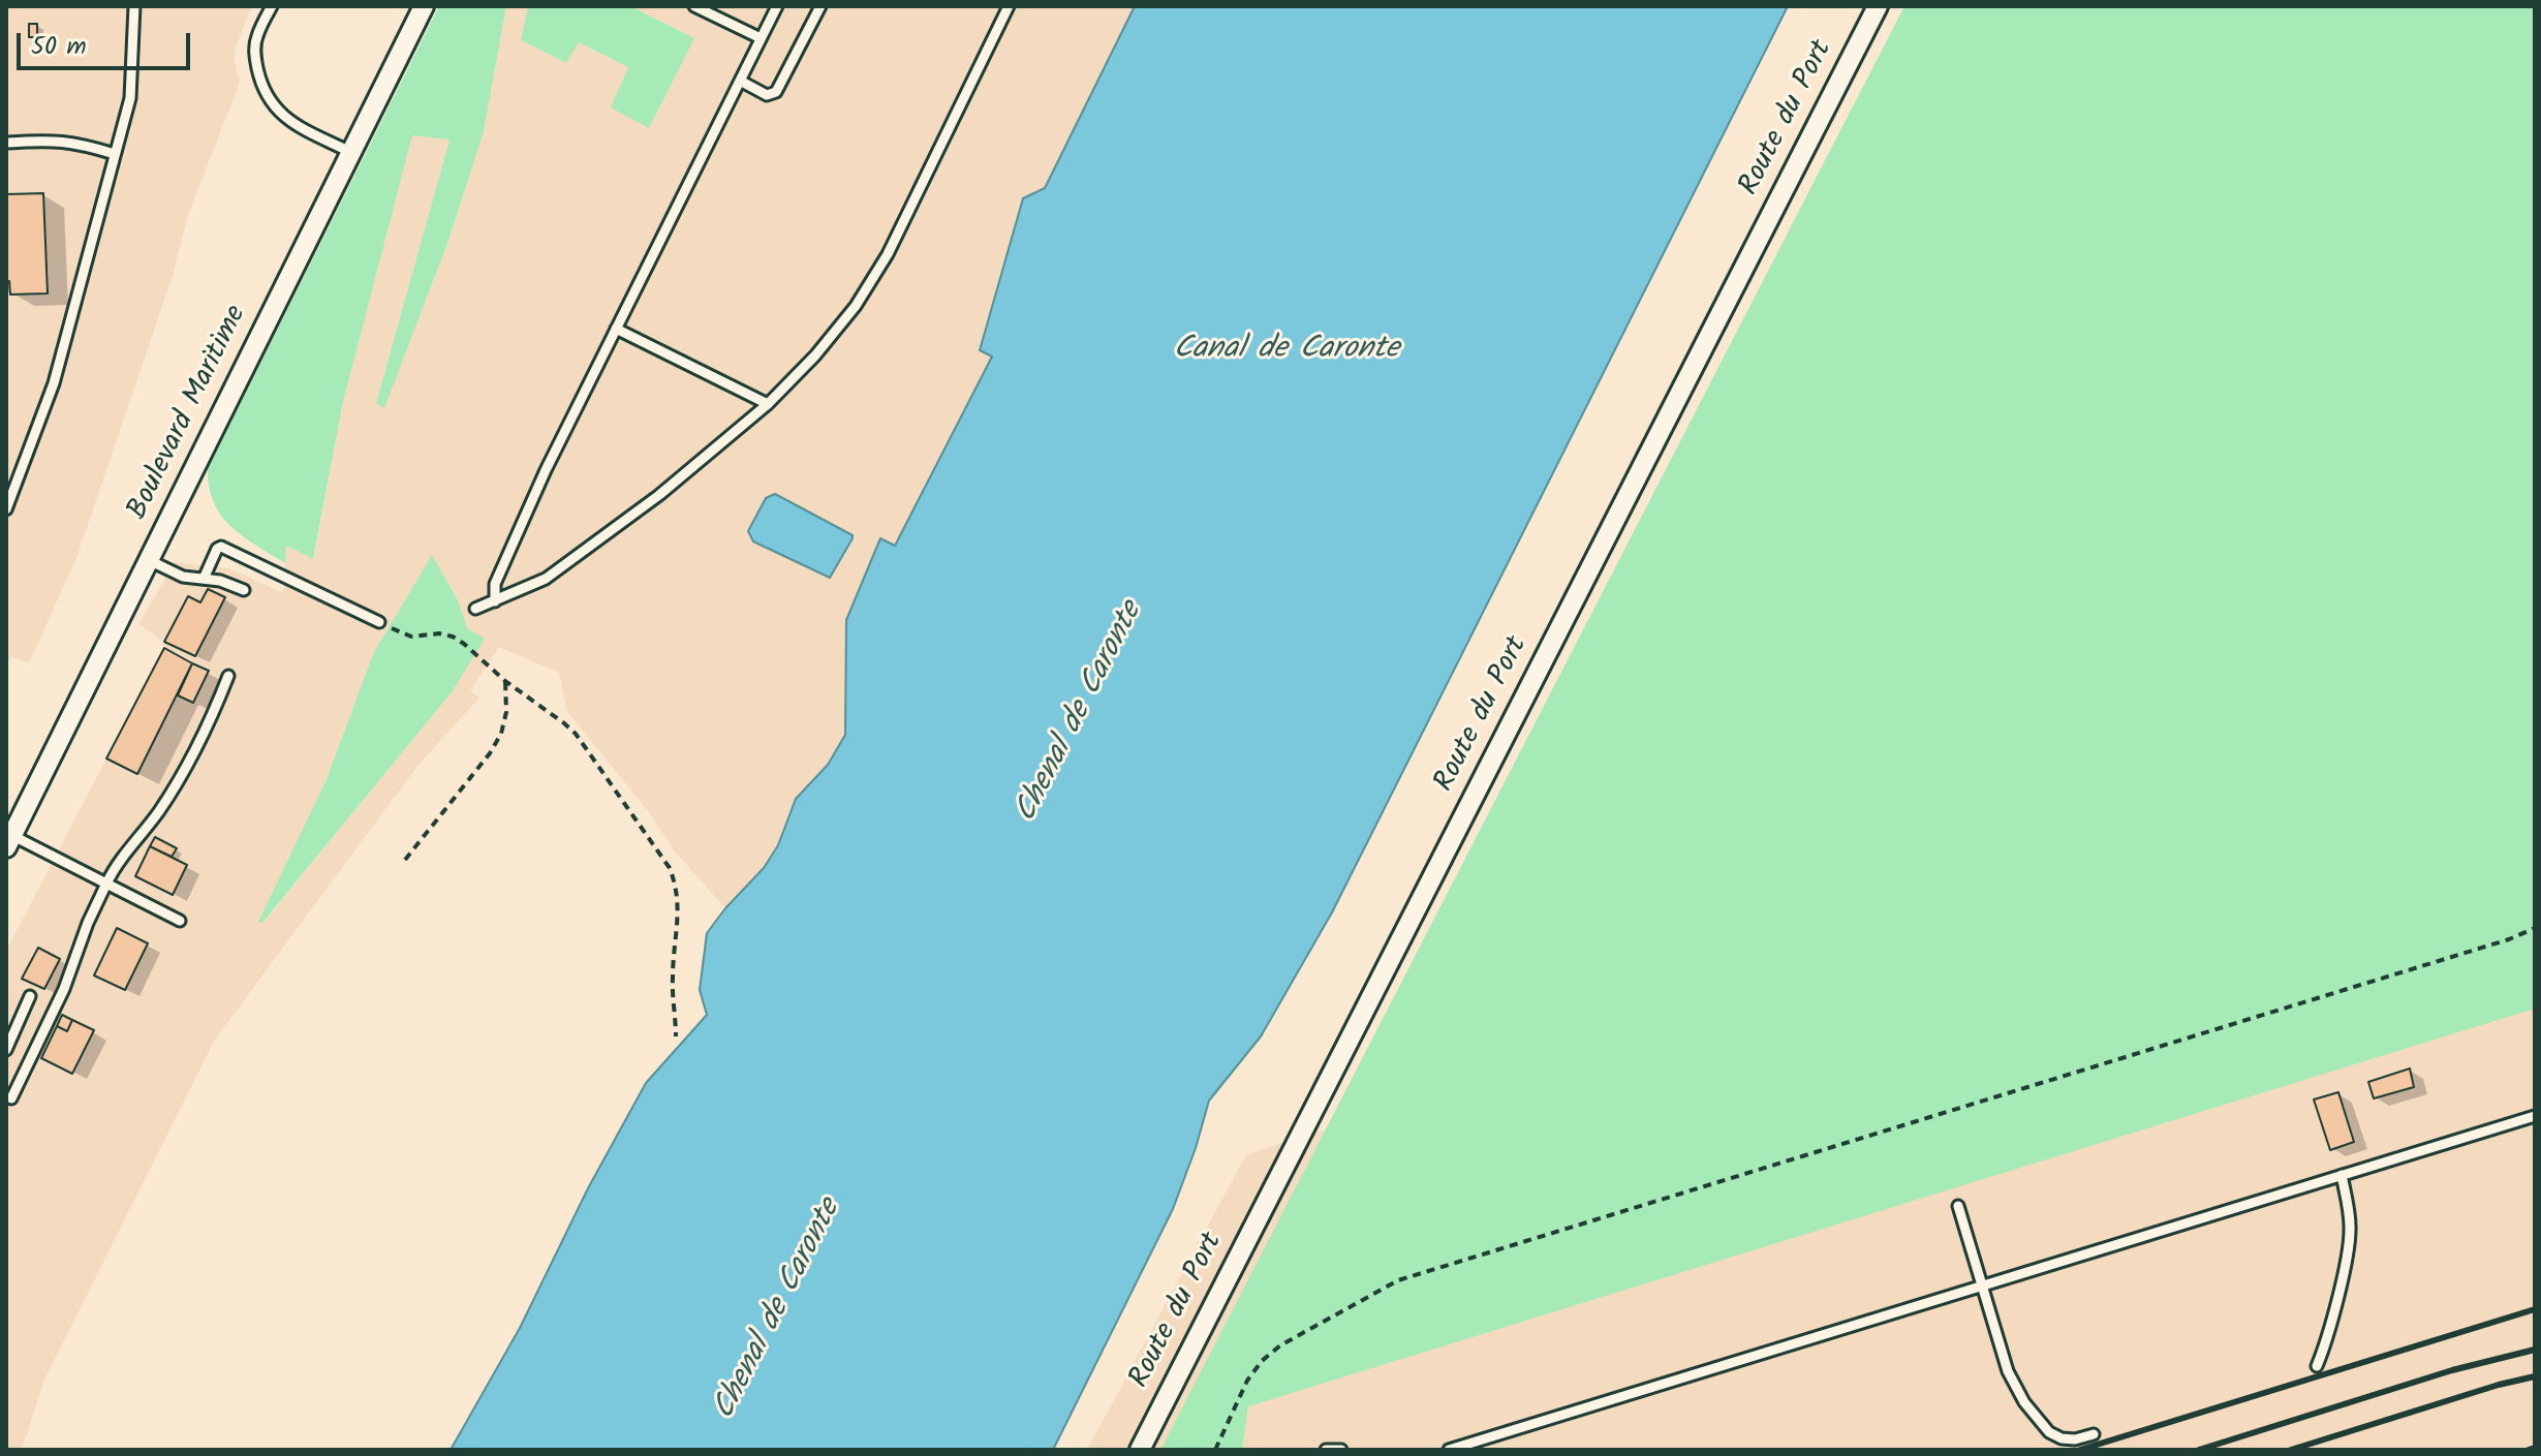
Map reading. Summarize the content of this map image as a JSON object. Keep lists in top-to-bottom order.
{
  "streets": {
    "street": ["Route du Port", "Boulevard Maritime"]
  },
  "water": ["Canal de Caronte", "Chenal de Caronte"],
  "scale_bar": "50 m"
}
